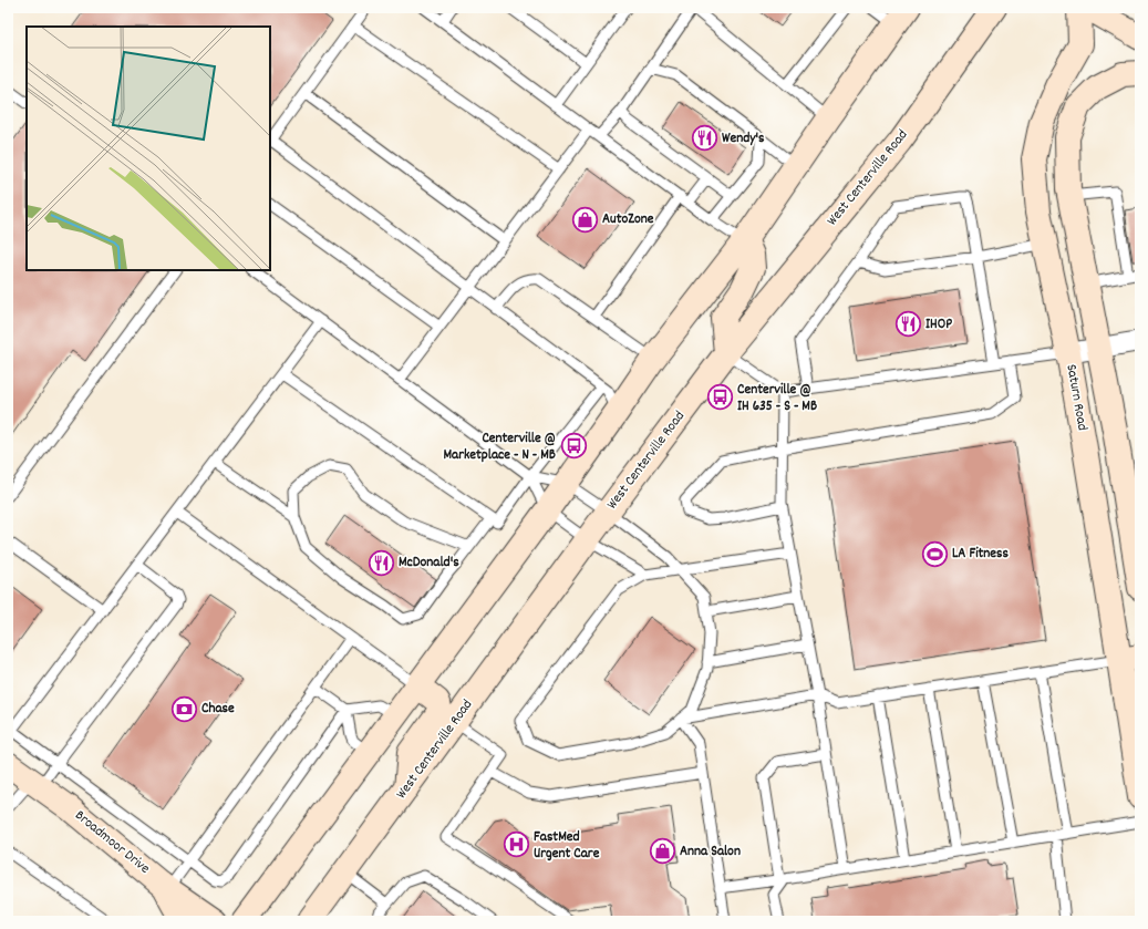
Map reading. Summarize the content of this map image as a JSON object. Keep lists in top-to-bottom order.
{
  "streets": {
    "main road": ["West Centerville Road", "Saturn Road", "Broadmoor Drive"]
  },
  "places": {
    "restaurant": ["Wendy's", "IHOP", "McDonald's"],
    "shop": ["AutoZone", "Anna Salon"],
    "bus stop": ["Centerville @ IH 635 - S - MB", "Centerville @ Marketplace - N - MB"],
    "sports": ["LA Fitness"],
    "bank": ["Chase"],
    "hospital": ["FastMed Urgent Care"]
  }
}
